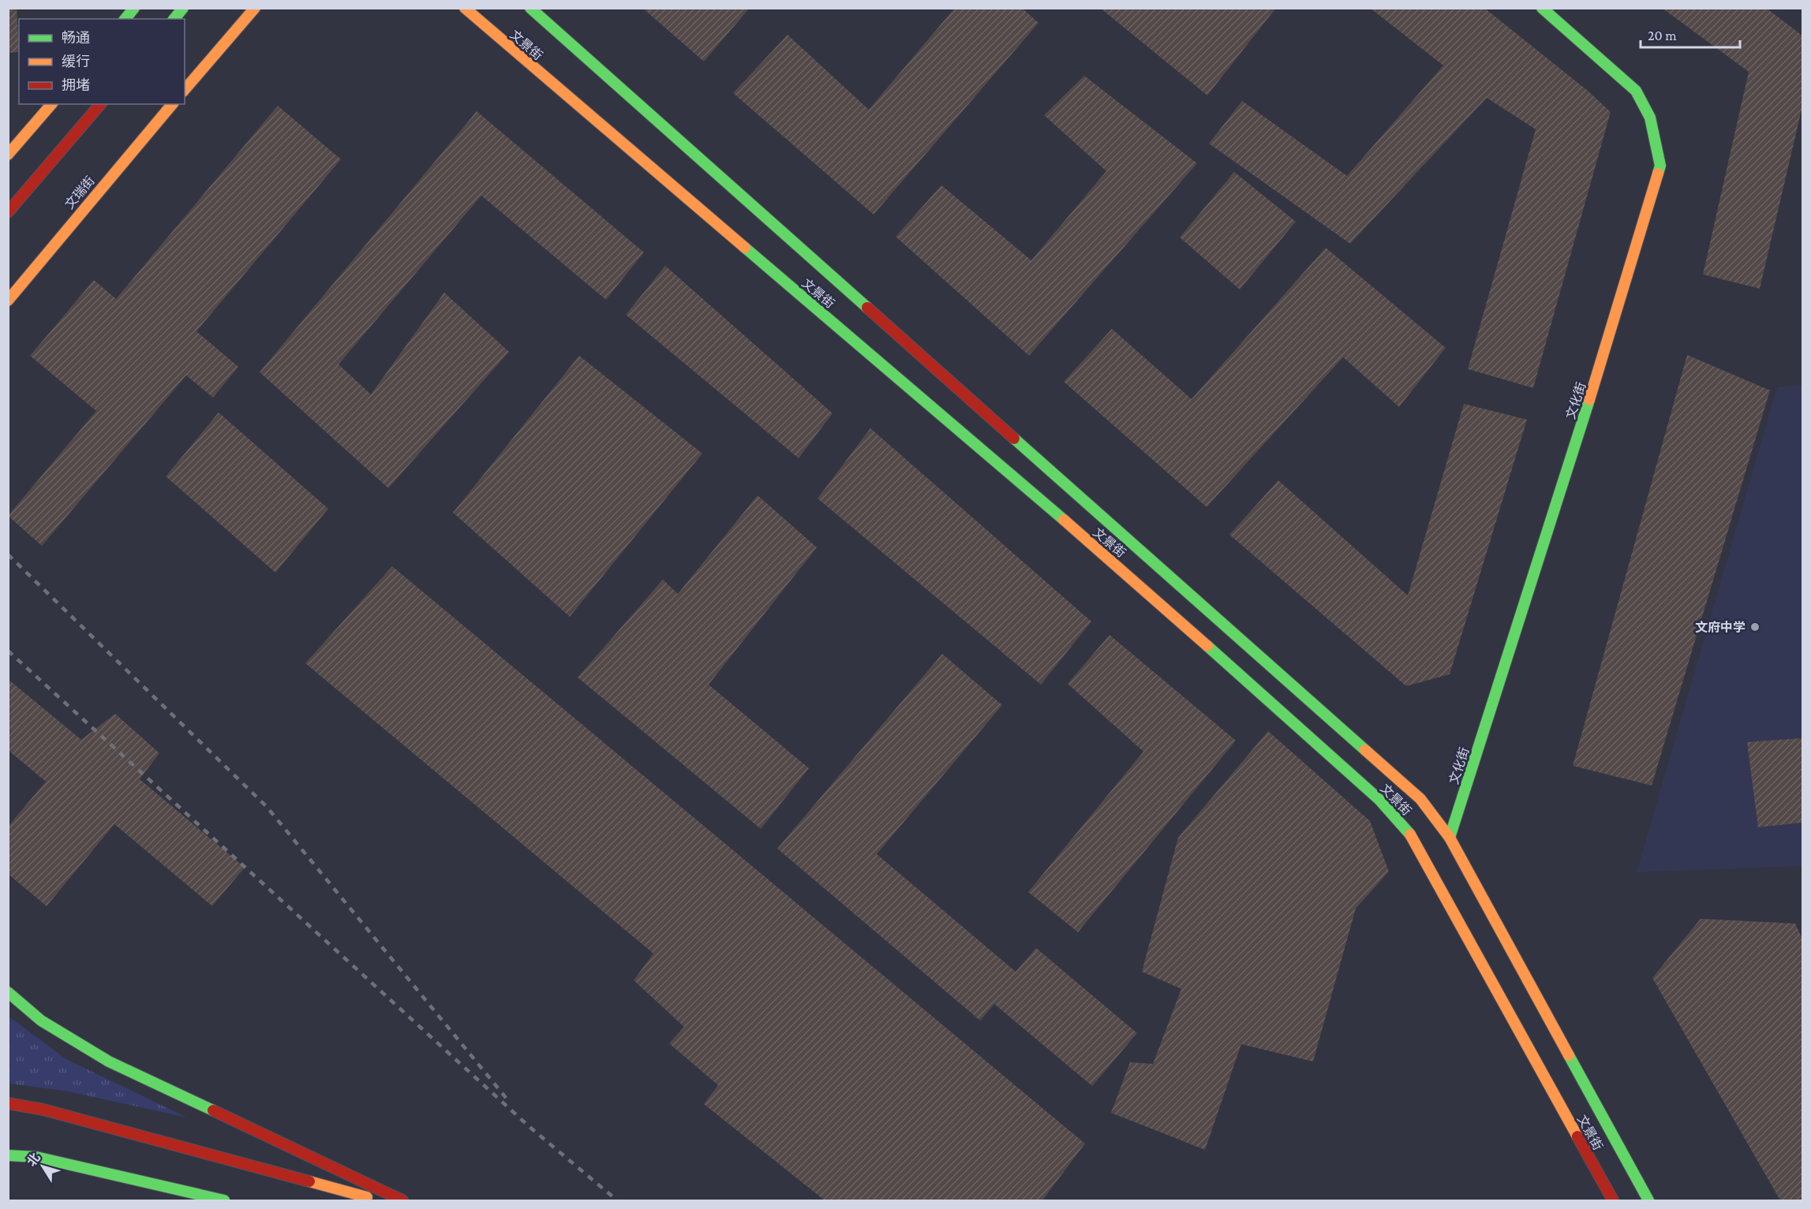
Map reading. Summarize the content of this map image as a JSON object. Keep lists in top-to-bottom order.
{
  "streets": {
    "main road": ["文景街", "文瑞街", "文化街"]
  },
  "crossings": [
    ["文景街", "文化街"]
  ],
  "places": ["文府中学"],
  "legend": ["畅通", "缓行", "拥堵"],
  "scale_bar": "20 m",
  "north": "top left"
}
